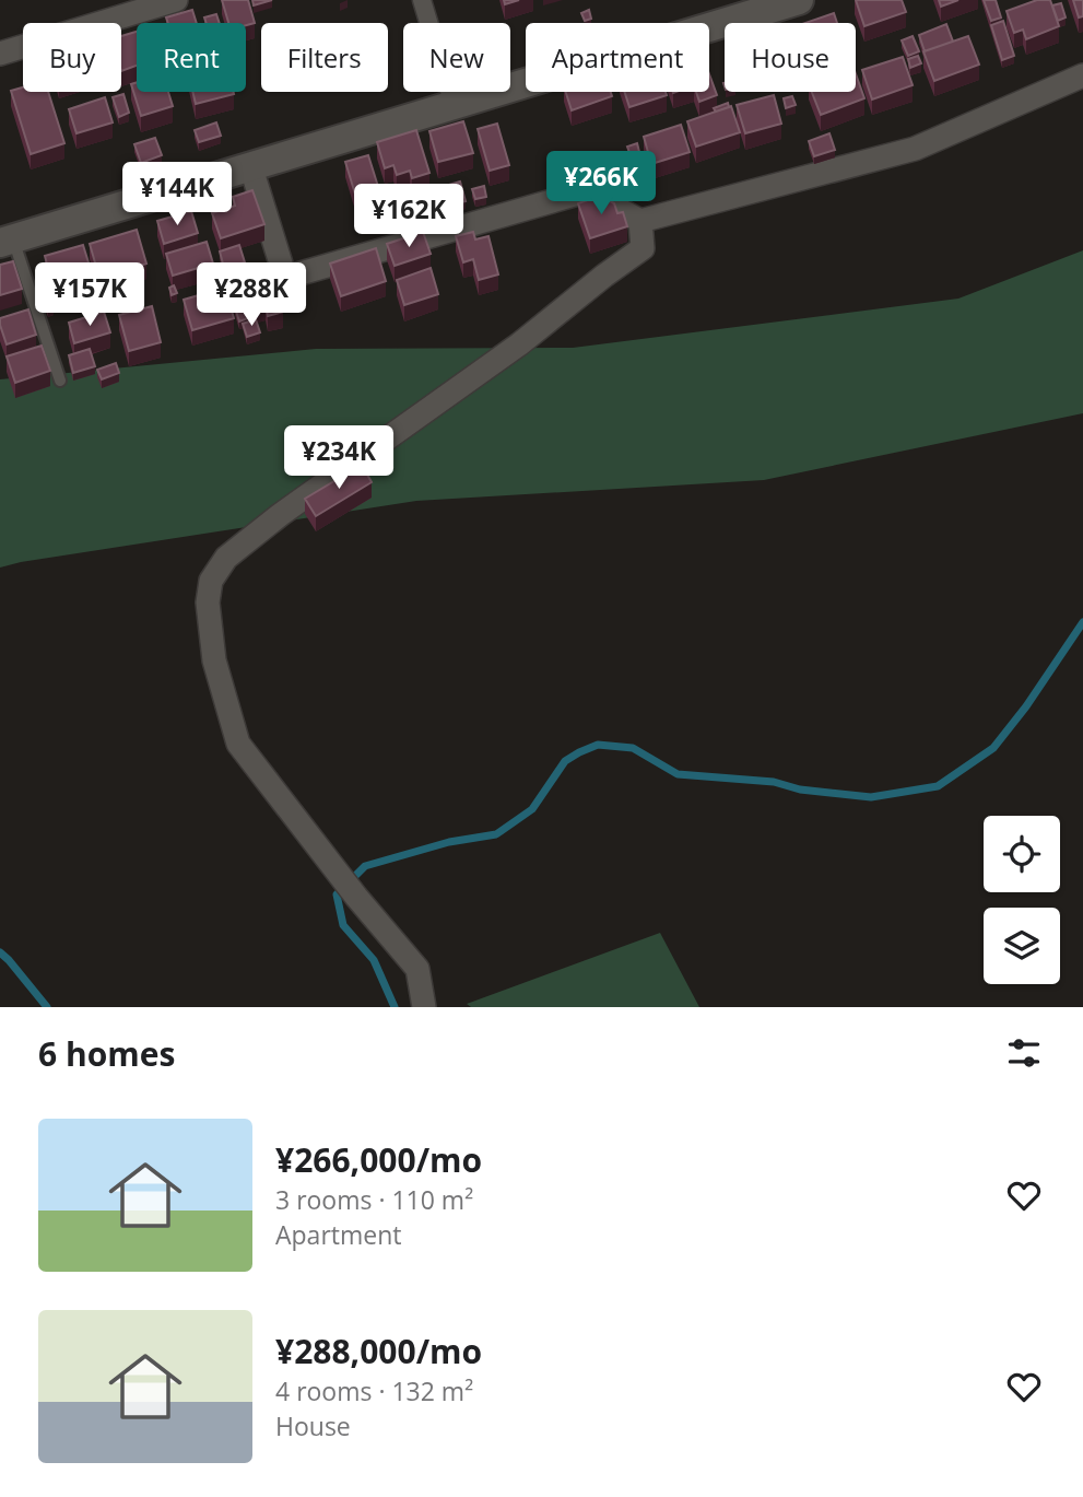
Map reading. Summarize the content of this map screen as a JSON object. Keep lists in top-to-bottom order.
{
  "page": {
    "chip": [
      "Buy",
      "Rent",
      "Filters",
      "New",
      "Apartment",
      "House"
    ],
    "price": [
      "¥266K",
      "¥144K",
      "¥162K",
      "¥157K",
      "¥288K",
      "¥234K"
    ],
    "heading": "6 homes",
    "list": [
      {
        "name": "¥266,000/mo",
        "note": "3 rooms · 110 m² · Apartment"
      },
      {
        "name": "¥288,000/mo",
        "note": "4 rooms · 132 m² · House"
      }
    ]
  }
}
